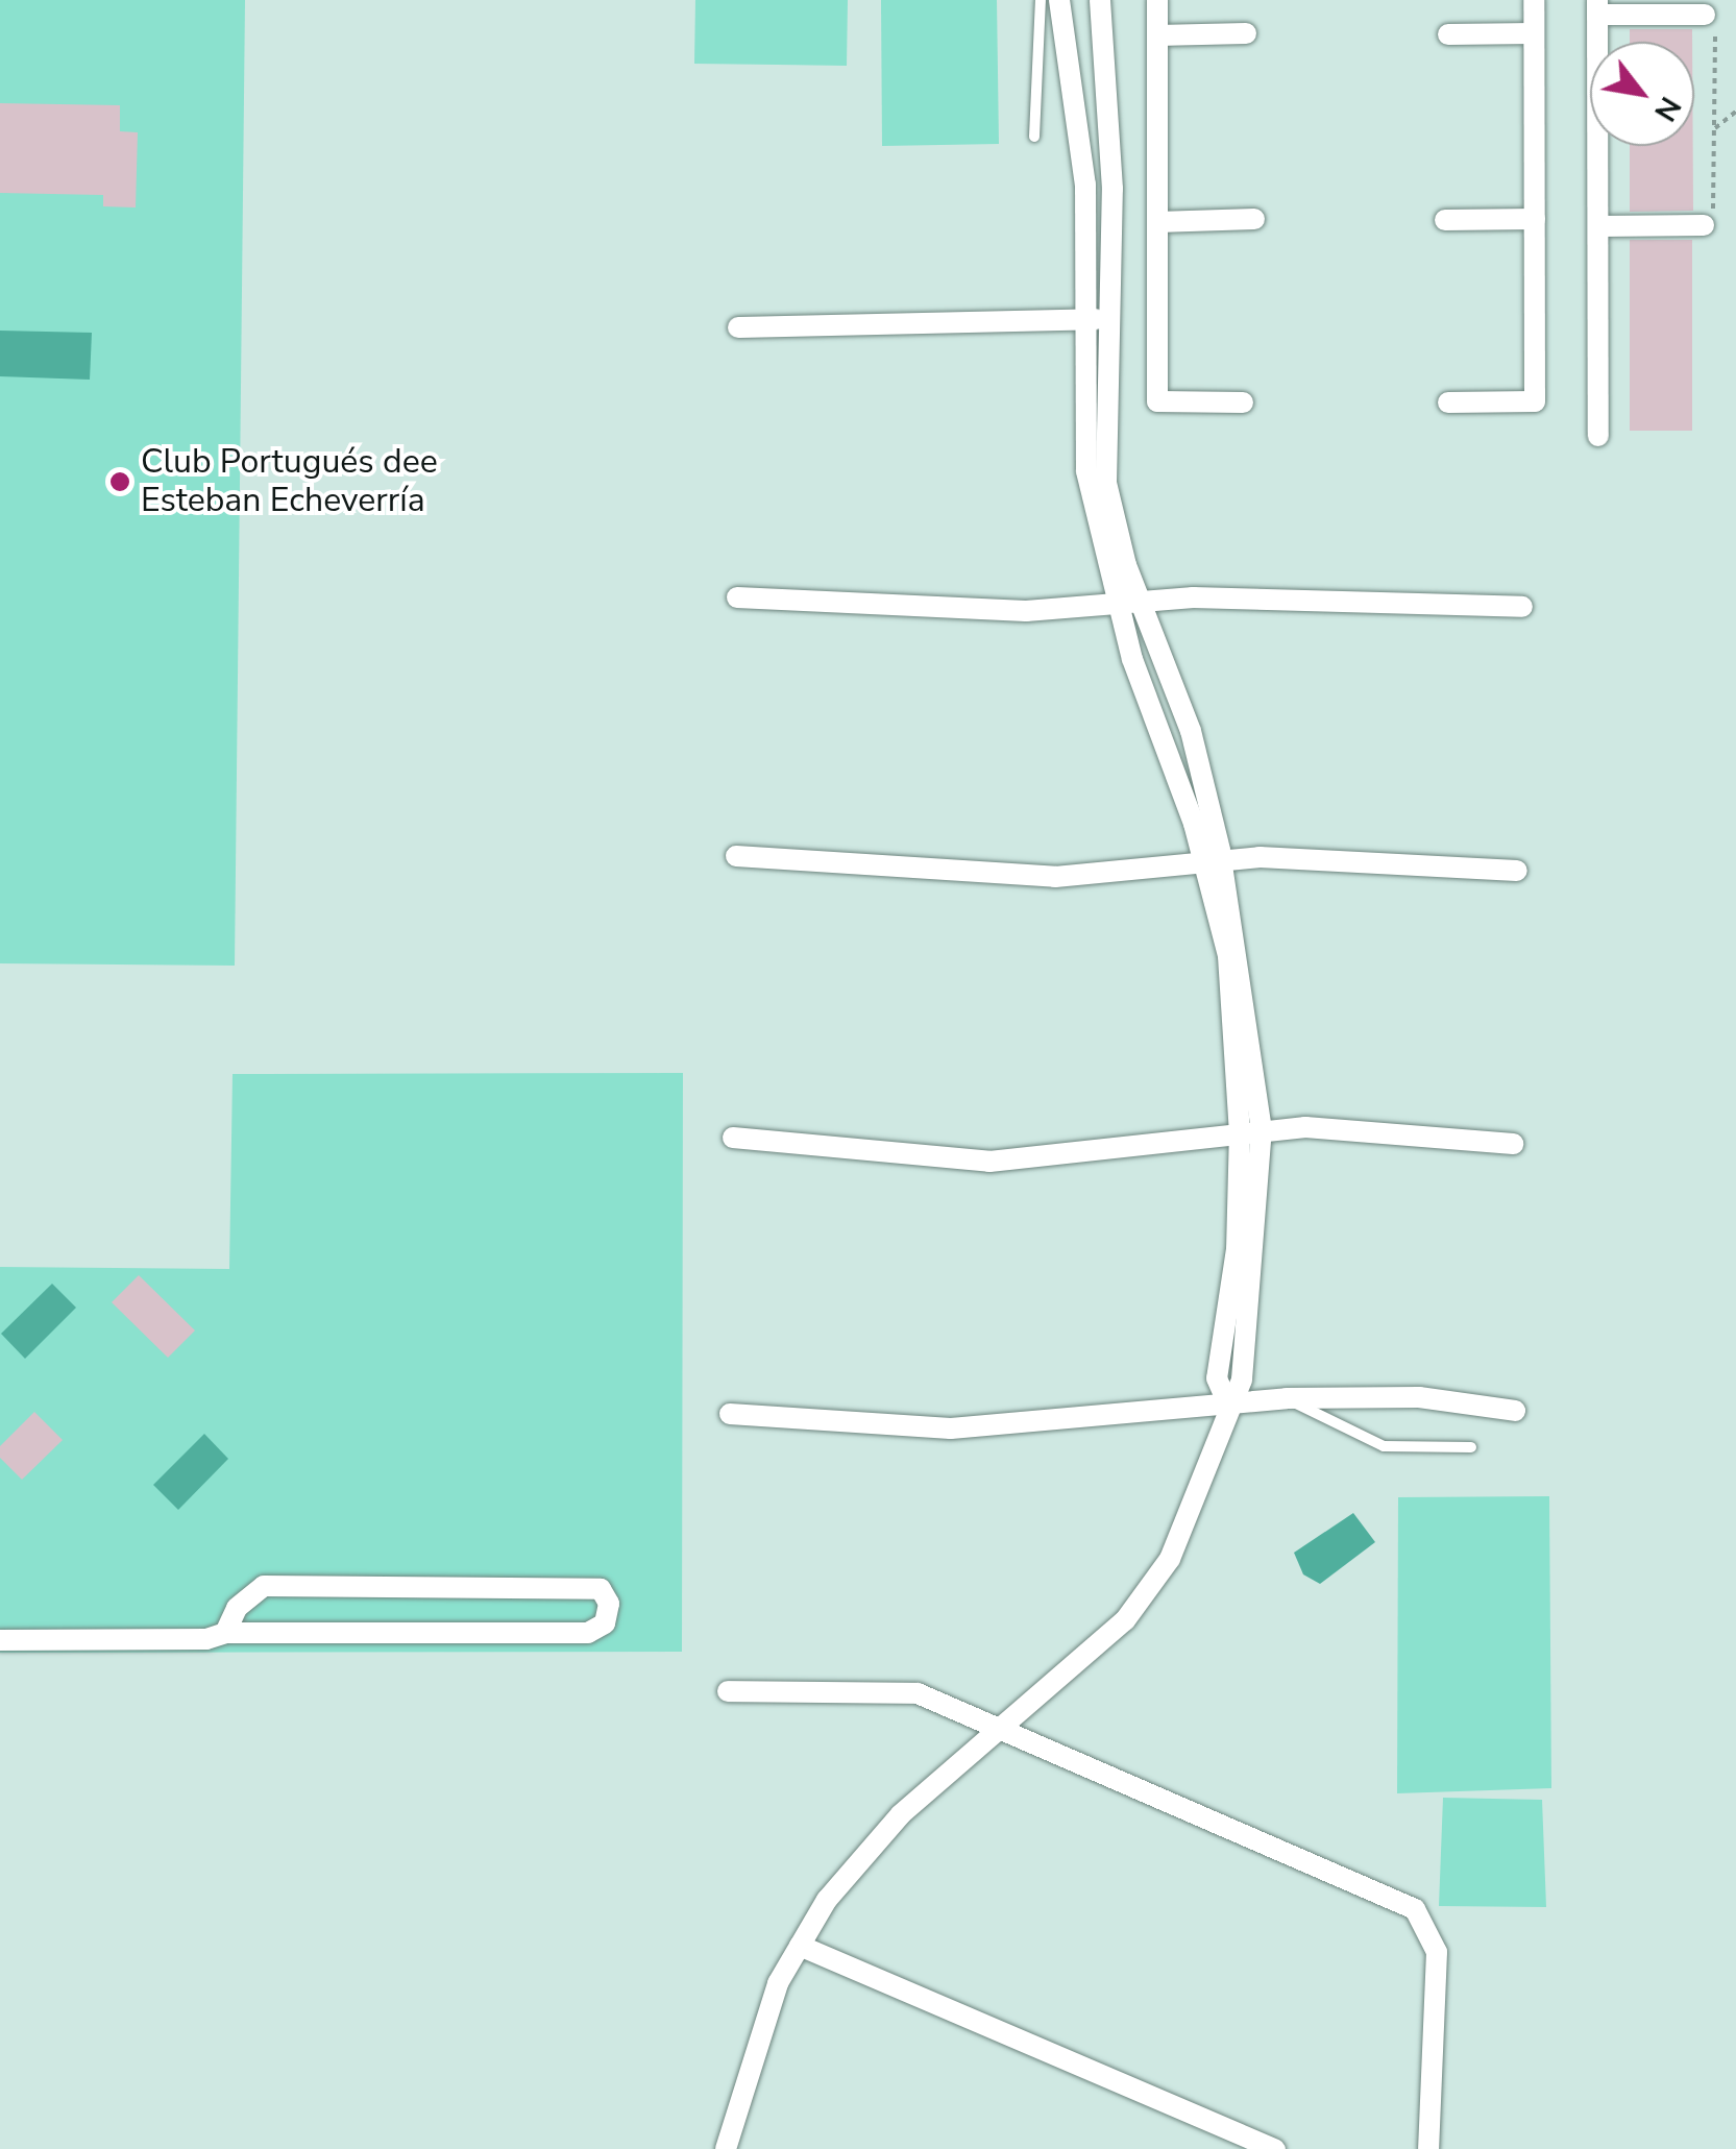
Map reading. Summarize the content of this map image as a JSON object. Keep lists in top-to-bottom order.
{
  "places": ["Club Portugués dee Esteban Echeverría"],
  "north": "bottom right"
}
